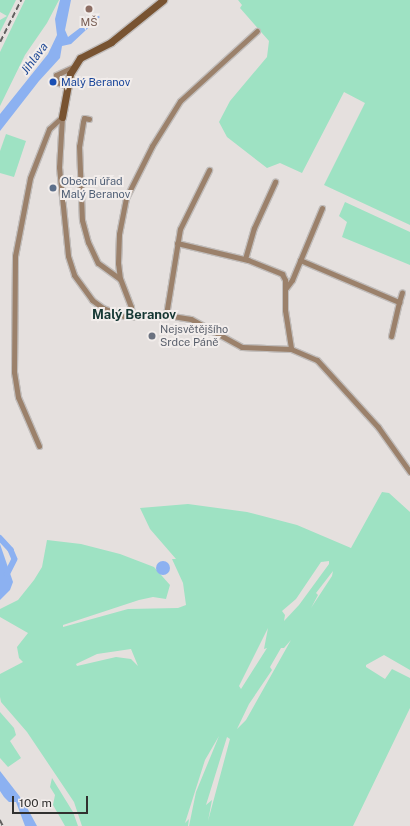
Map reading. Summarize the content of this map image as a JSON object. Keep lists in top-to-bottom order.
{
  "districts": ["Malý Beranov"],
  "water": ["Jihlava"],
  "places": [
    "MŠ",
    "Malý Beranov",
    "Obecní úřad Malý Beranov",
    "Nejsvětějšího Srdce Páně"
  ],
  "scale_bar": "100 m"
}
